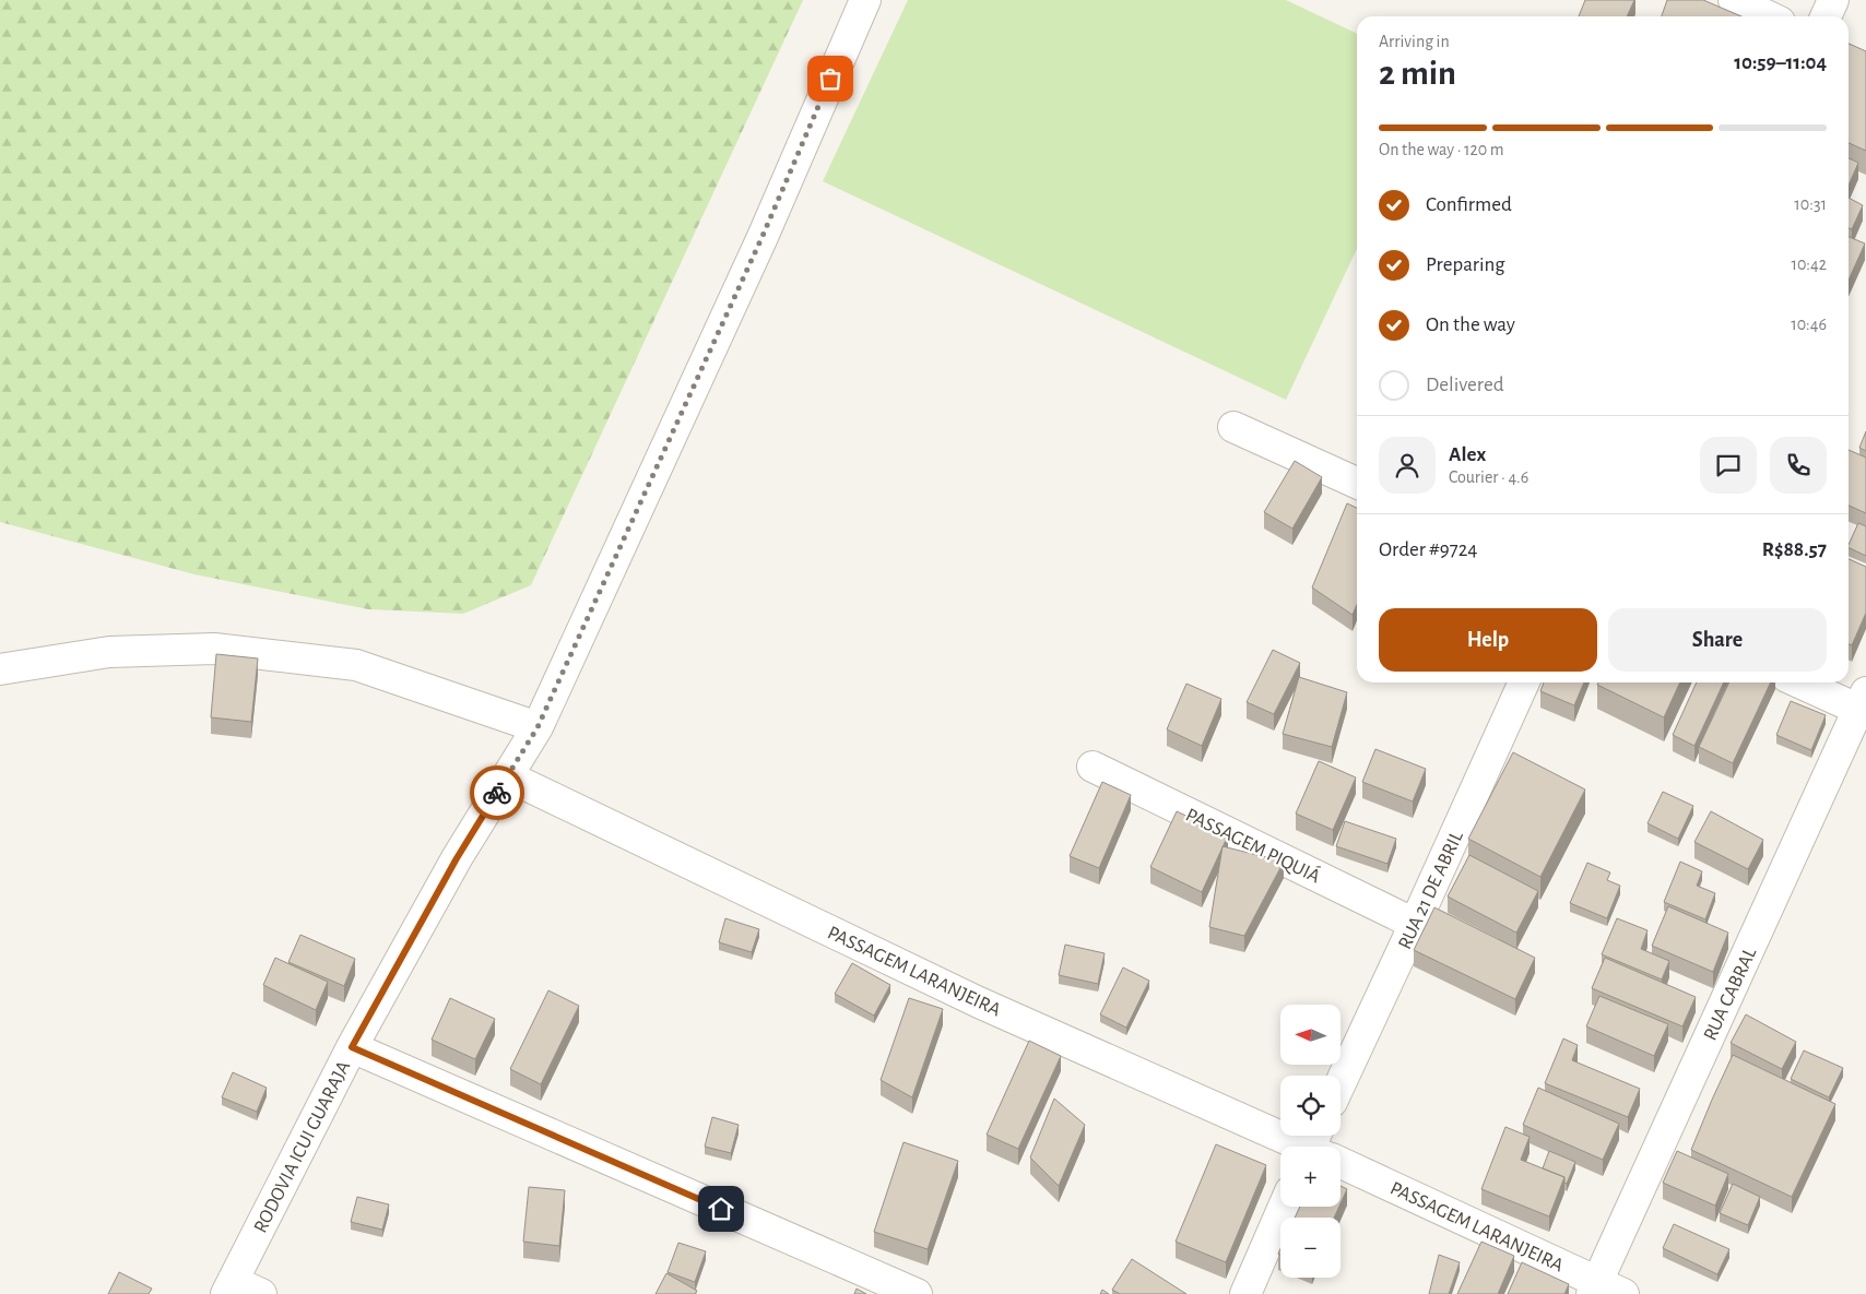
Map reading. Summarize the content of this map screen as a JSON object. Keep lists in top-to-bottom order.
{
  "streets": {
    "street": [
      "PASSAGEM PIQUIÁ",
      "RUA 21 DE ABRIL",
      "PASSAGEM LARANJEIRA",
      "RUA CABRAL",
      "RODOVIA ICUI GUARAJA"
    ]
  },
  "crossings": [
    ["PASSAGEM PIQUIÁ", "RUA 21 DE ABRIL"],
    ["PASSAGEM LARANJEIRA", "RUA CABRAL"],
    ["PASSAGEM LARANJEIRA", "RODOVIA ICUI GUARAJA"]
  ],
  "north": "left",
  "page": {
    "heading": ["2 min", "Arriving in", "10:59–11:04"],
    "panel": [
      "Alex",
      "Courier · 4.6",
      "Order #9724",
      "R$88.57"
    ],
    "bar": "On the way · 120 m",
    "list": [
      ["Confirmed", "10:31"],
      ["Preparing", "10:42"],
      ["On the way", "10:46"],
      "Delivered"
    ],
    "buttons": ["Help", "Share"],
    "map_buttons": ["+", "−"]
  }
}
